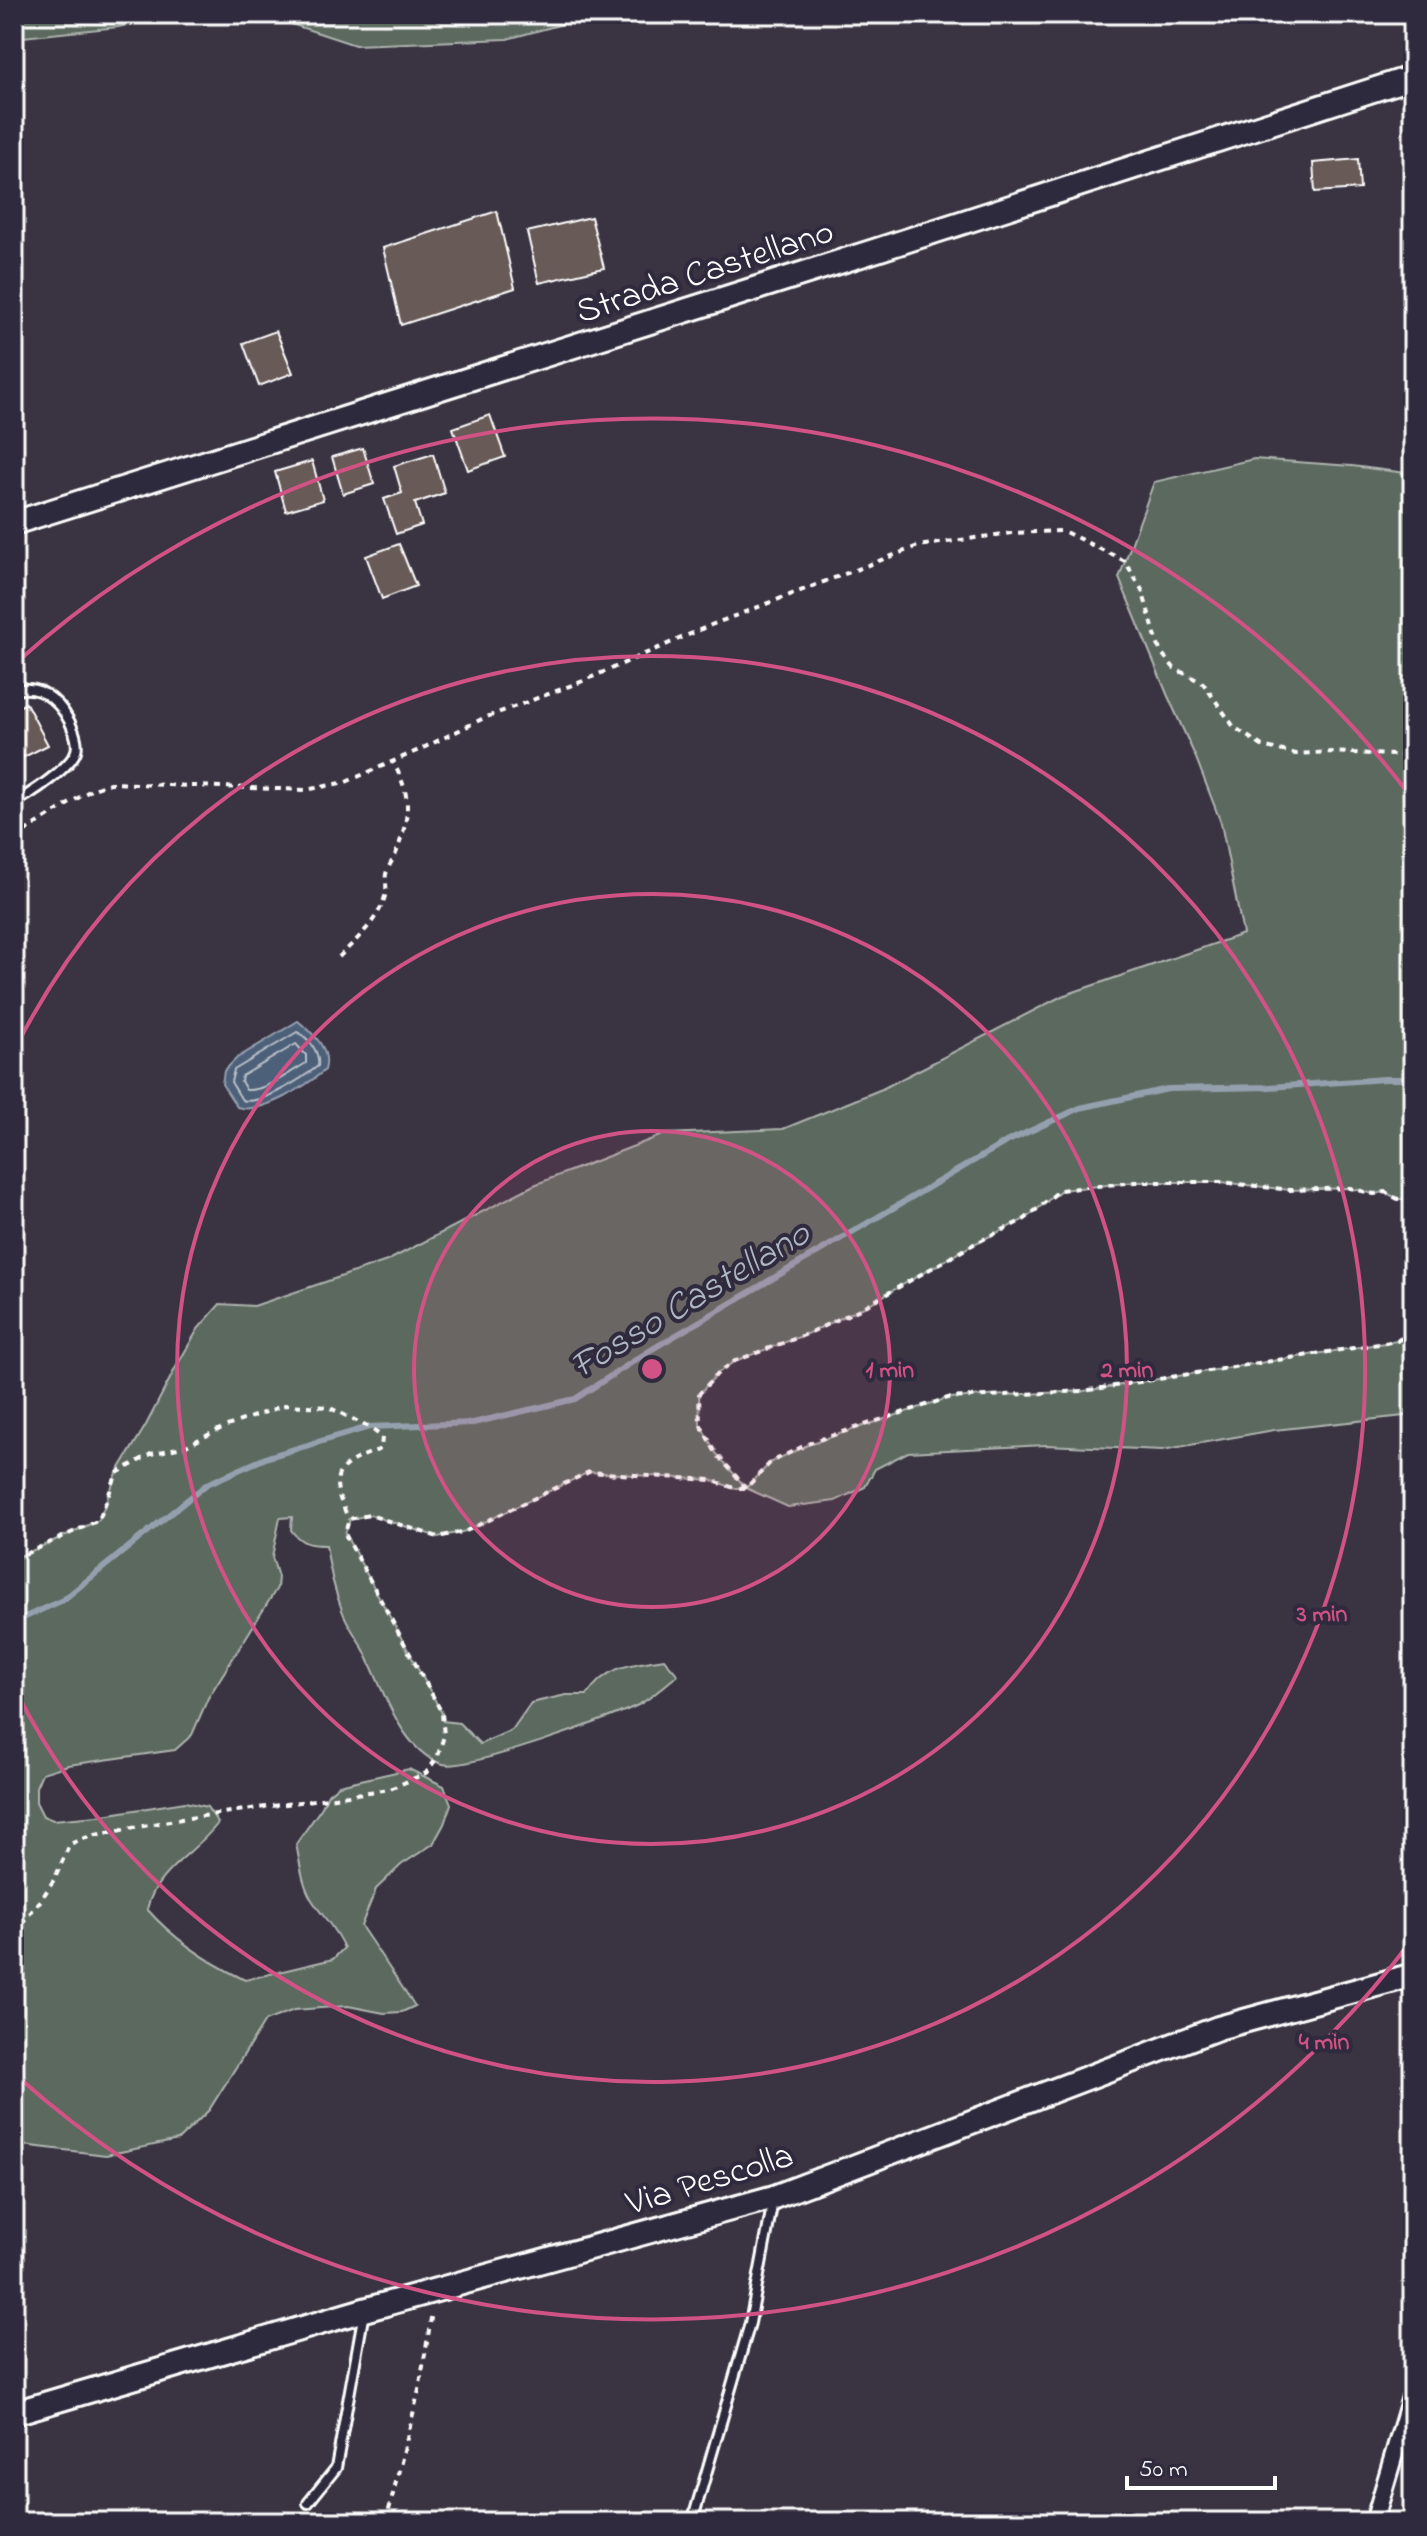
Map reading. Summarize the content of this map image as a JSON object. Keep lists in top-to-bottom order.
{
  "streets": {
    "street": ["Strada Castellano", "Via Pescolla"]
  },
  "water": ["Fosso Castellano"],
  "scale_bar": "50 m",
  "rings": [
    "1 min",
    "2 min",
    "3 min",
    "4 min"
  ]
}
